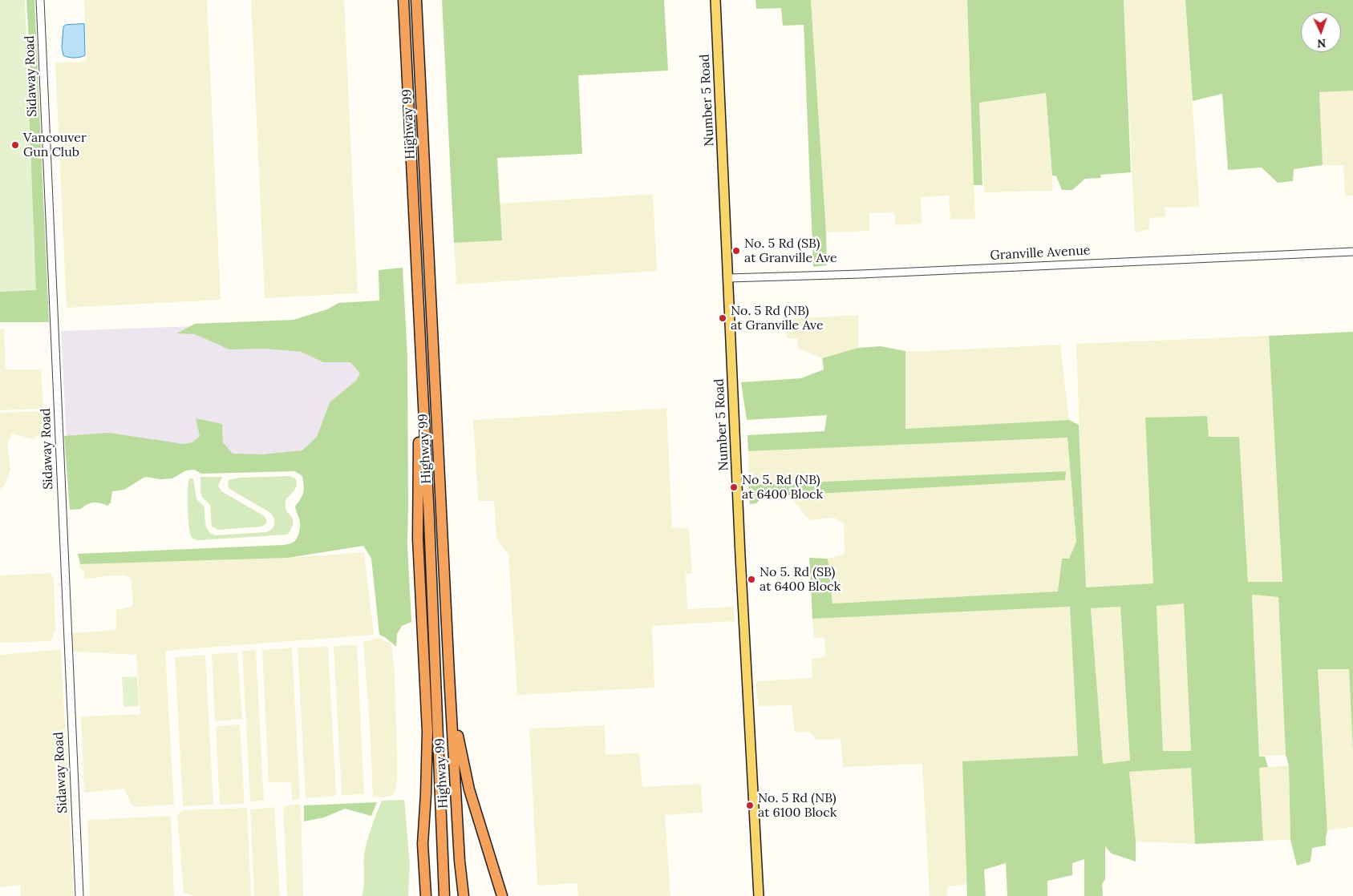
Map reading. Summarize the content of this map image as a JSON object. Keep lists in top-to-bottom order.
{
  "streets": {
    "highway": ["Highway 99"],
    "main road": ["Number 5 Road"],
    "street": ["Sidaway Road", "Granville Avenue"]
  },
  "crossings": [
    ["Number 5 Road", "Granville Avenue"]
  ],
  "places": [
    "Vancouver Gun Club",
    "No. 5 Rd (SB) at Granville Ave",
    "No. 5 Rd (NB) at Granville Ave",
    "No 5. Rd (NB) at 6400 Block",
    "No 5. Rd (SB) at 6400 Block",
    "No. 5 Rd (NB) at 6100 Block"
  ],
  "north": "bottom"
}
